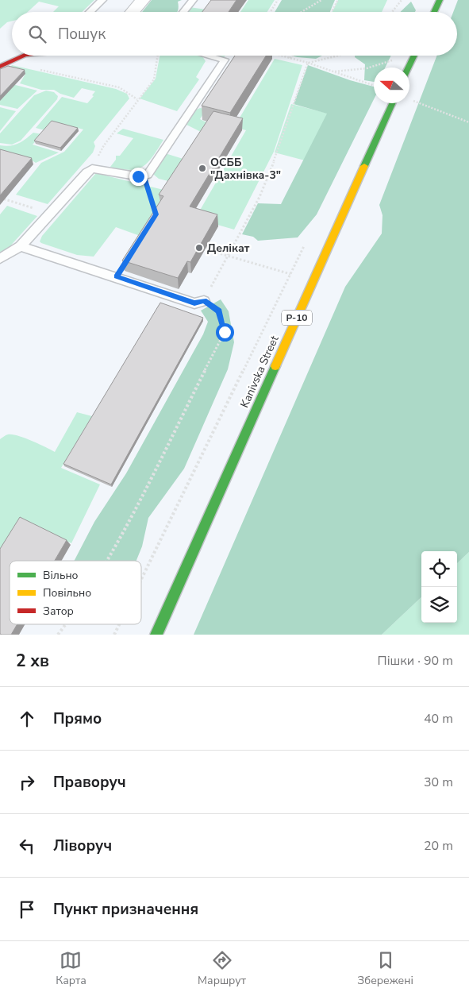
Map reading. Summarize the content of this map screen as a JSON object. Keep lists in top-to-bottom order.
{
  "streets": {
    "main road": ["Р-10", "Kanivska Street"]
  },
  "places": ["ОСББ \"Дахнівка-3\"", "Делікат"],
  "legend": ["Вільно", "Повільно", "Затор"],
  "north": "left",
  "page": {
    "search": "Пошук",
    "heading": ["2 хв", "Пішки · 90 m"],
    "list": [
      ["Прямо", "40 m"],
      ["Праворуч", "30 m"],
      ["Ліворуч", "20 m"],
      "Пункт призначення"
    ],
    "nav": ["Карта", "Маршрут", "Збережені"]
  }
}
